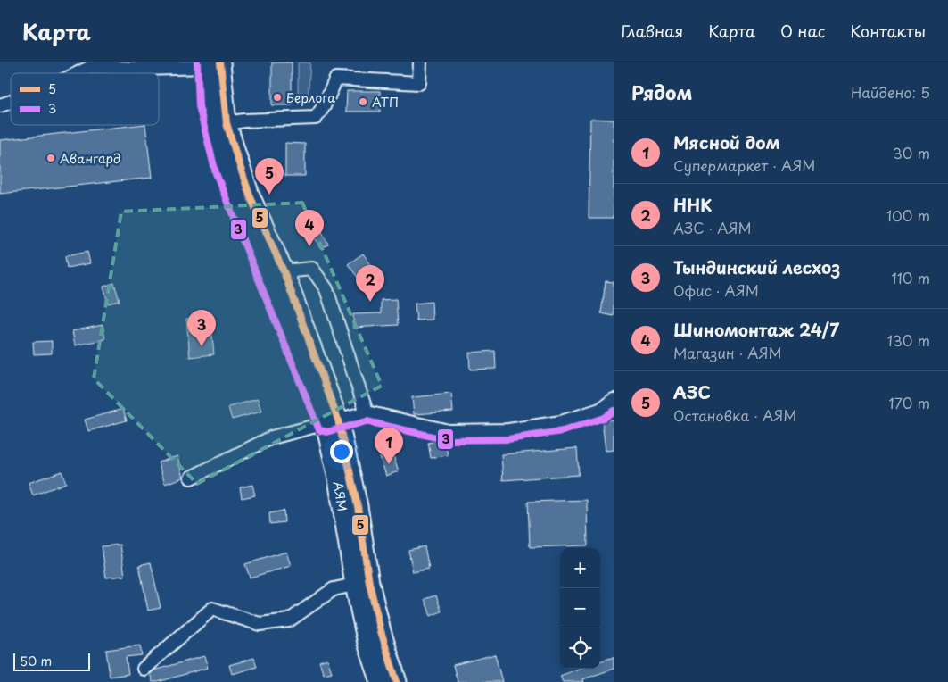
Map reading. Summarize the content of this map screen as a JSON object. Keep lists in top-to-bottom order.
{
  "streets": {
    "highway": ["АЯМ"]
  },
  "places": ["Берлога", "АТП", "Авангард"],
  "lines": ["transit line 5", "transit line 3"],
  "legend": ["5", "3"],
  "scale_bar": "50 m",
  "page": {
    "header": "Карта",
    "nav": [
      "Главная",
      "Карта",
      "О нас",
      "Контакты"
    ],
    "heading": ["Рядом", "Найдено: 5"],
    "list": [
      {
        "mark": "1",
        "name": "Мясной дом",
        "note": "Супермаркет · АЯМ",
        "value": "30 m"
      },
      {
        "mark": "2",
        "name": "ННК",
        "note": "АЗС · АЯМ",
        "value": "100 m"
      },
      {
        "mark": "3",
        "name": "Тындинский лесхоз",
        "note": "Офис · АЯМ",
        "value": "110 m"
      },
      {
        "mark": "4",
        "name": "Шиномонтаж 24/7",
        "note": "Магазин · АЯМ",
        "value": "130 m"
      },
      {
        "mark": "5",
        "name": "АЗС",
        "note": "Остановка · АЯМ",
        "value": "170 m"
      }
    ],
    "pins": [
      "5",
      "4",
      "2",
      "3",
      "1"
    ],
    "map_buttons": ["+", "−"],
    "scale": "50 m"
  }
}
